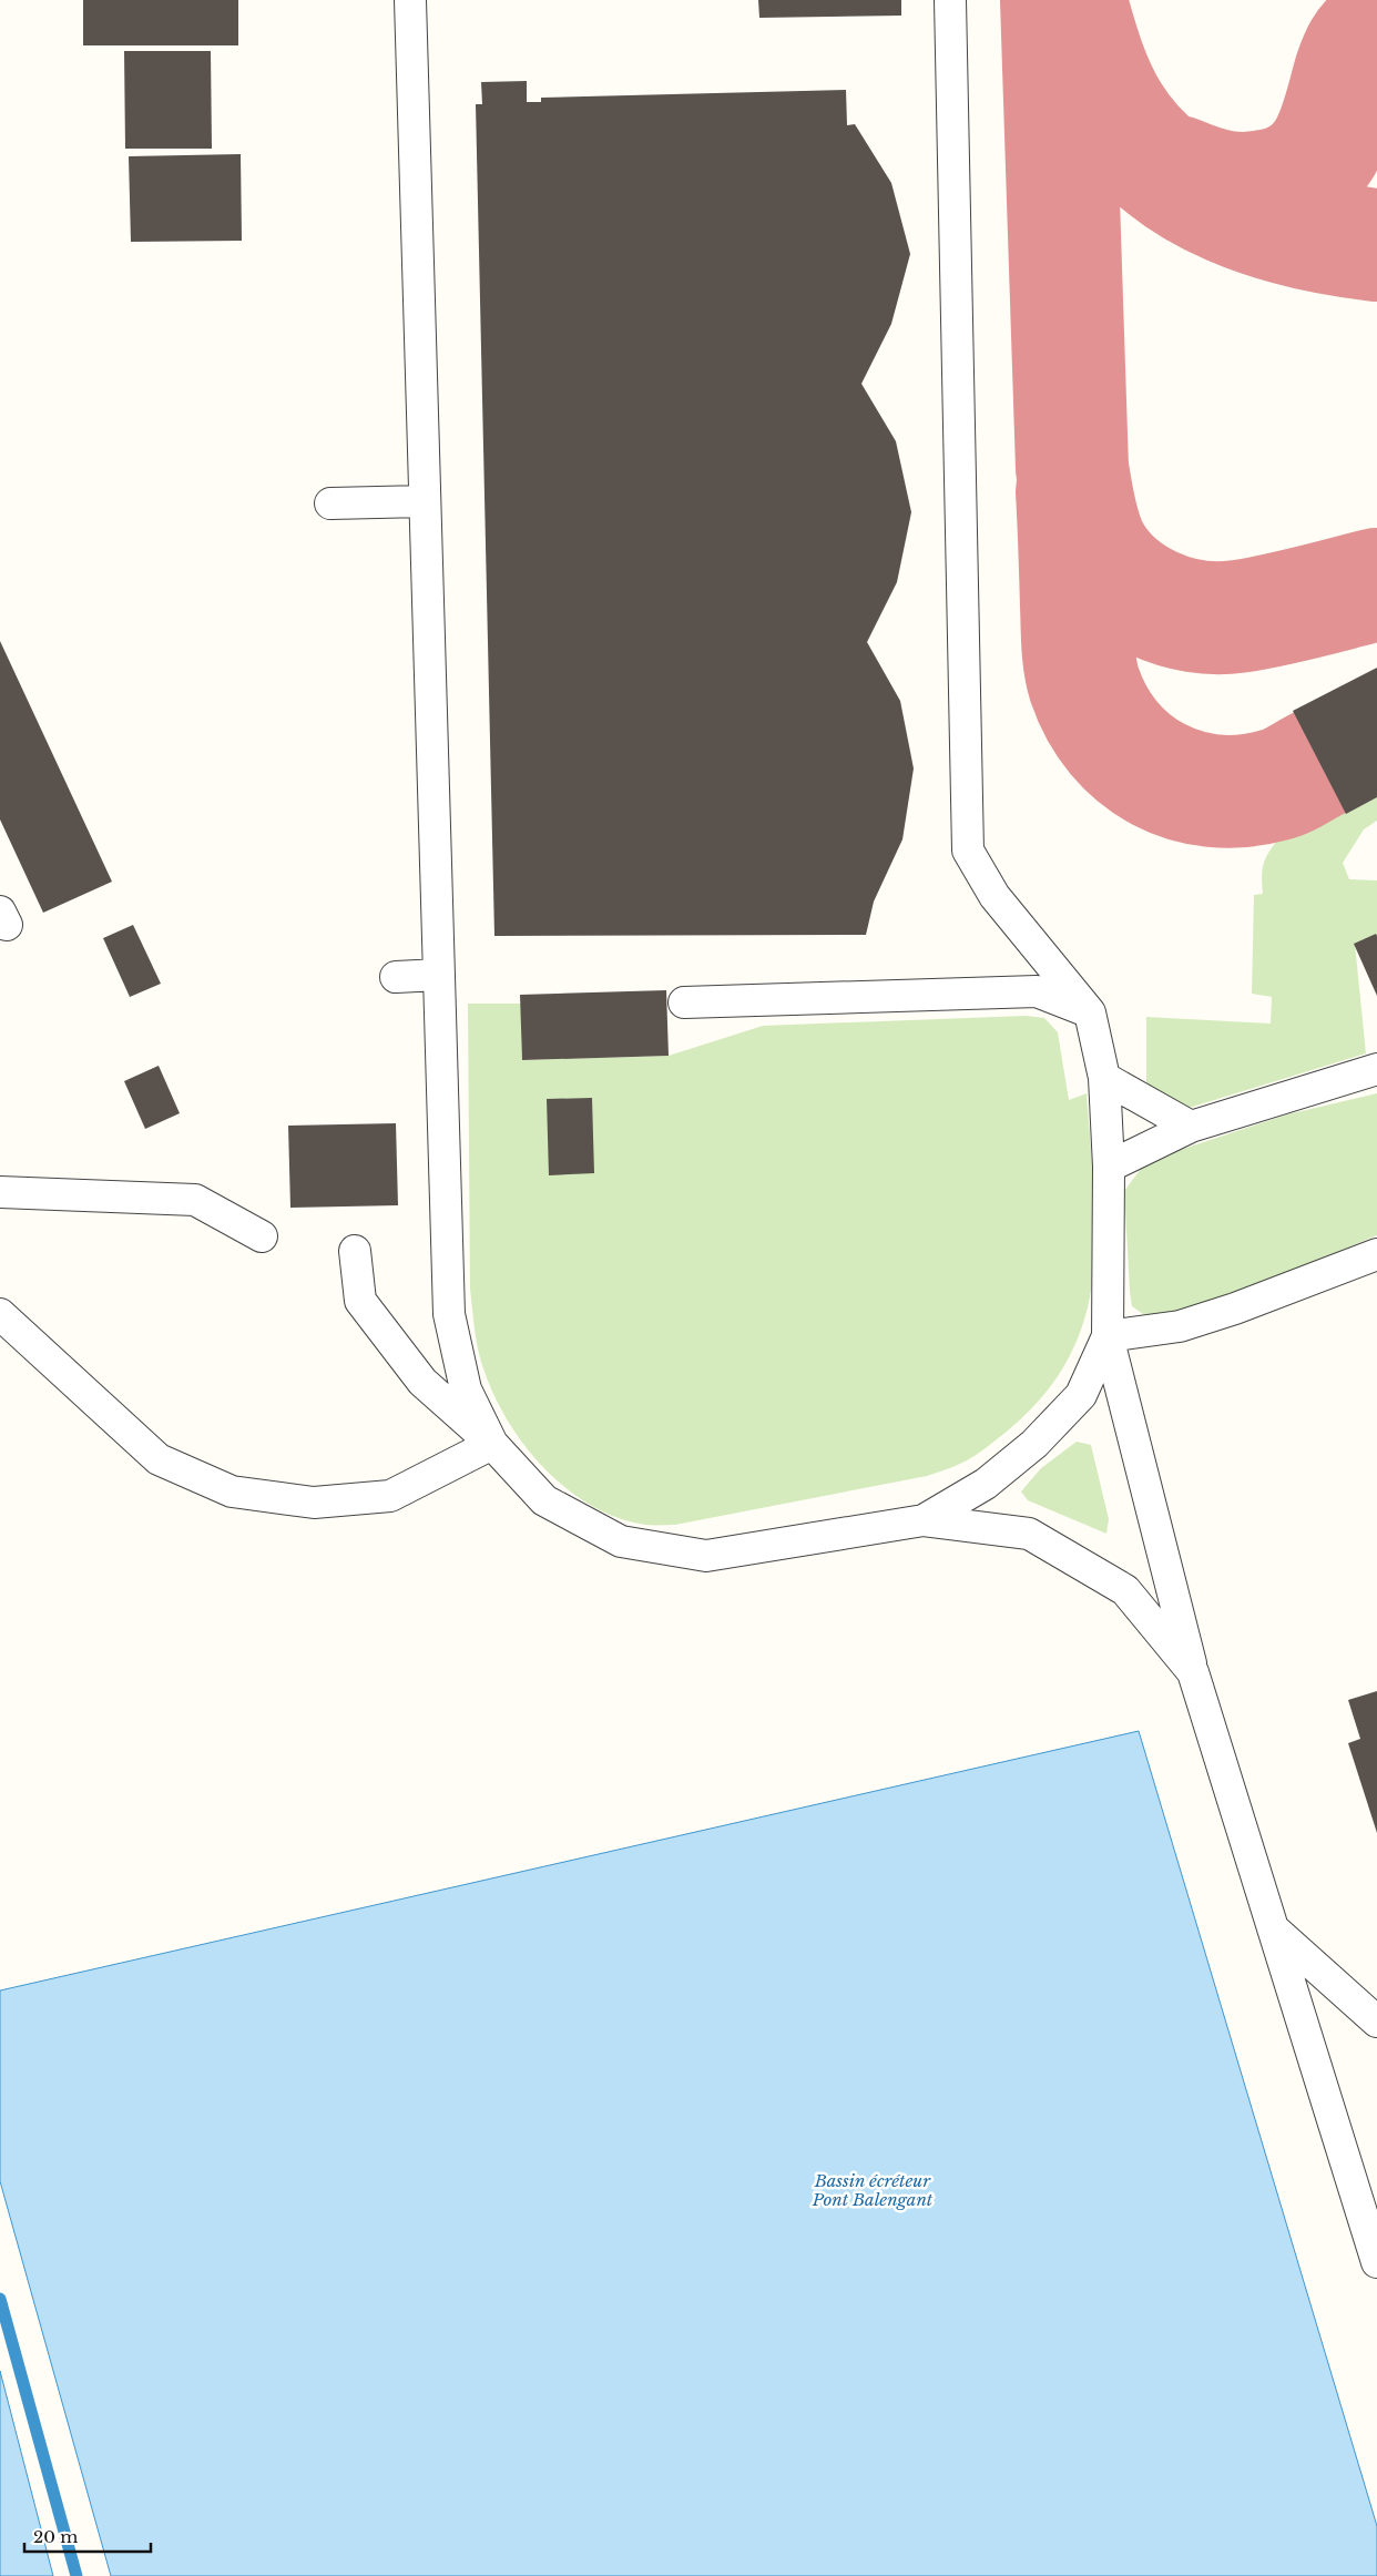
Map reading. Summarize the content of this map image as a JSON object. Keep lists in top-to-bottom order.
{
  "water": ["Bassin écréteur Pont Balengant"],
  "scale_bar": "20 m"
}
